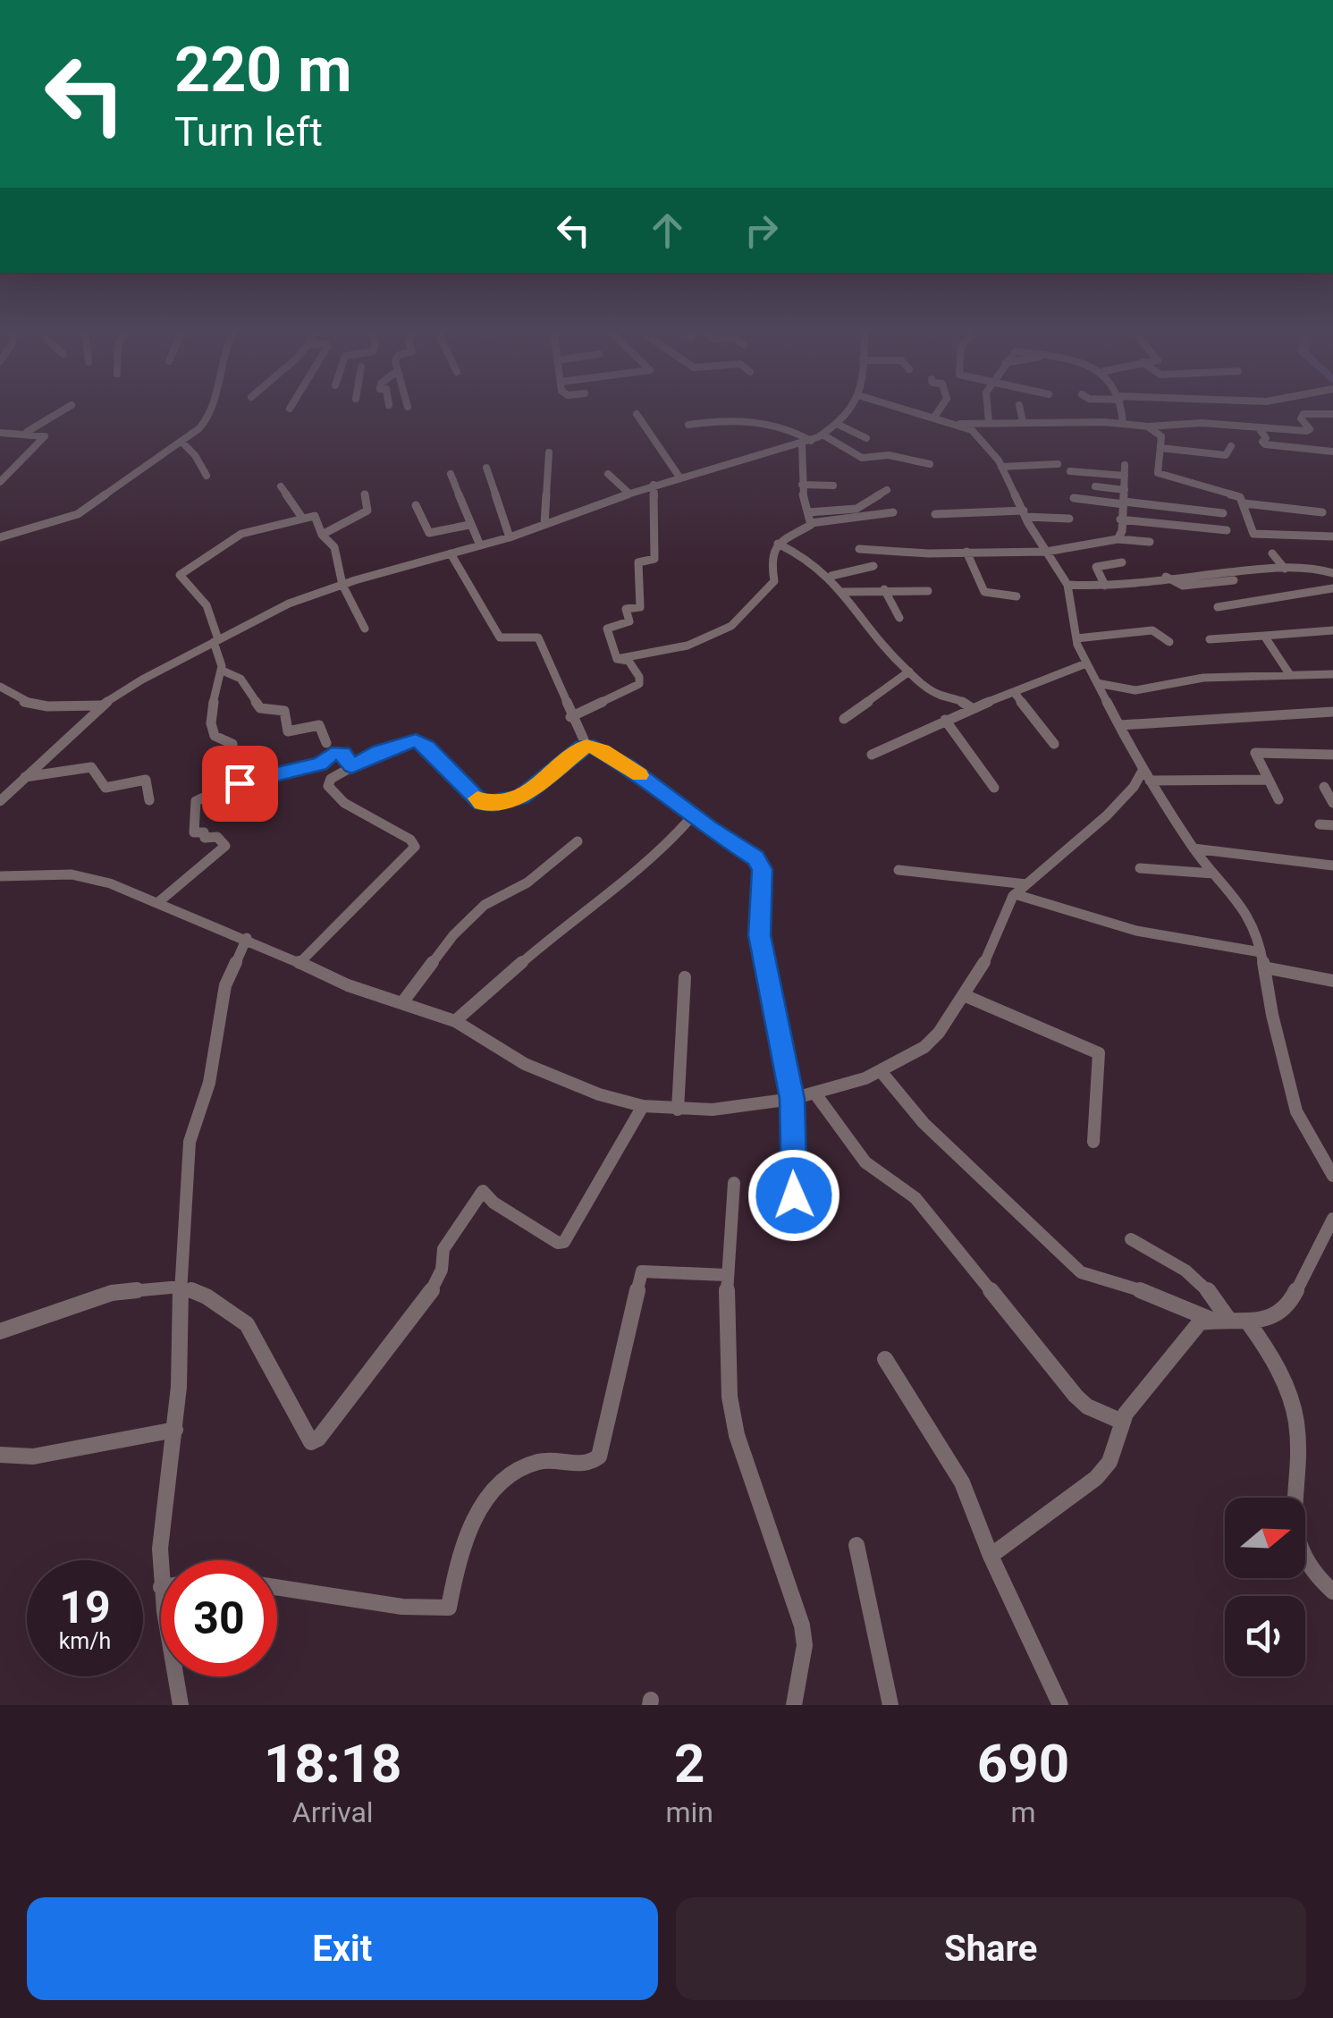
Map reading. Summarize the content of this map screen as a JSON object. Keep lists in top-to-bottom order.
{
  "north": "right",
  "page": {
    "turn": ["220 m", "Turn left"],
    "speed": "19 km/h",
    "limit": "30",
    "eta": [
      "18:18",
      "Arrival",
      "2",
      "min",
      "690",
      "m"
    ],
    "buttons": ["Exit", "Share"]
  }
}
